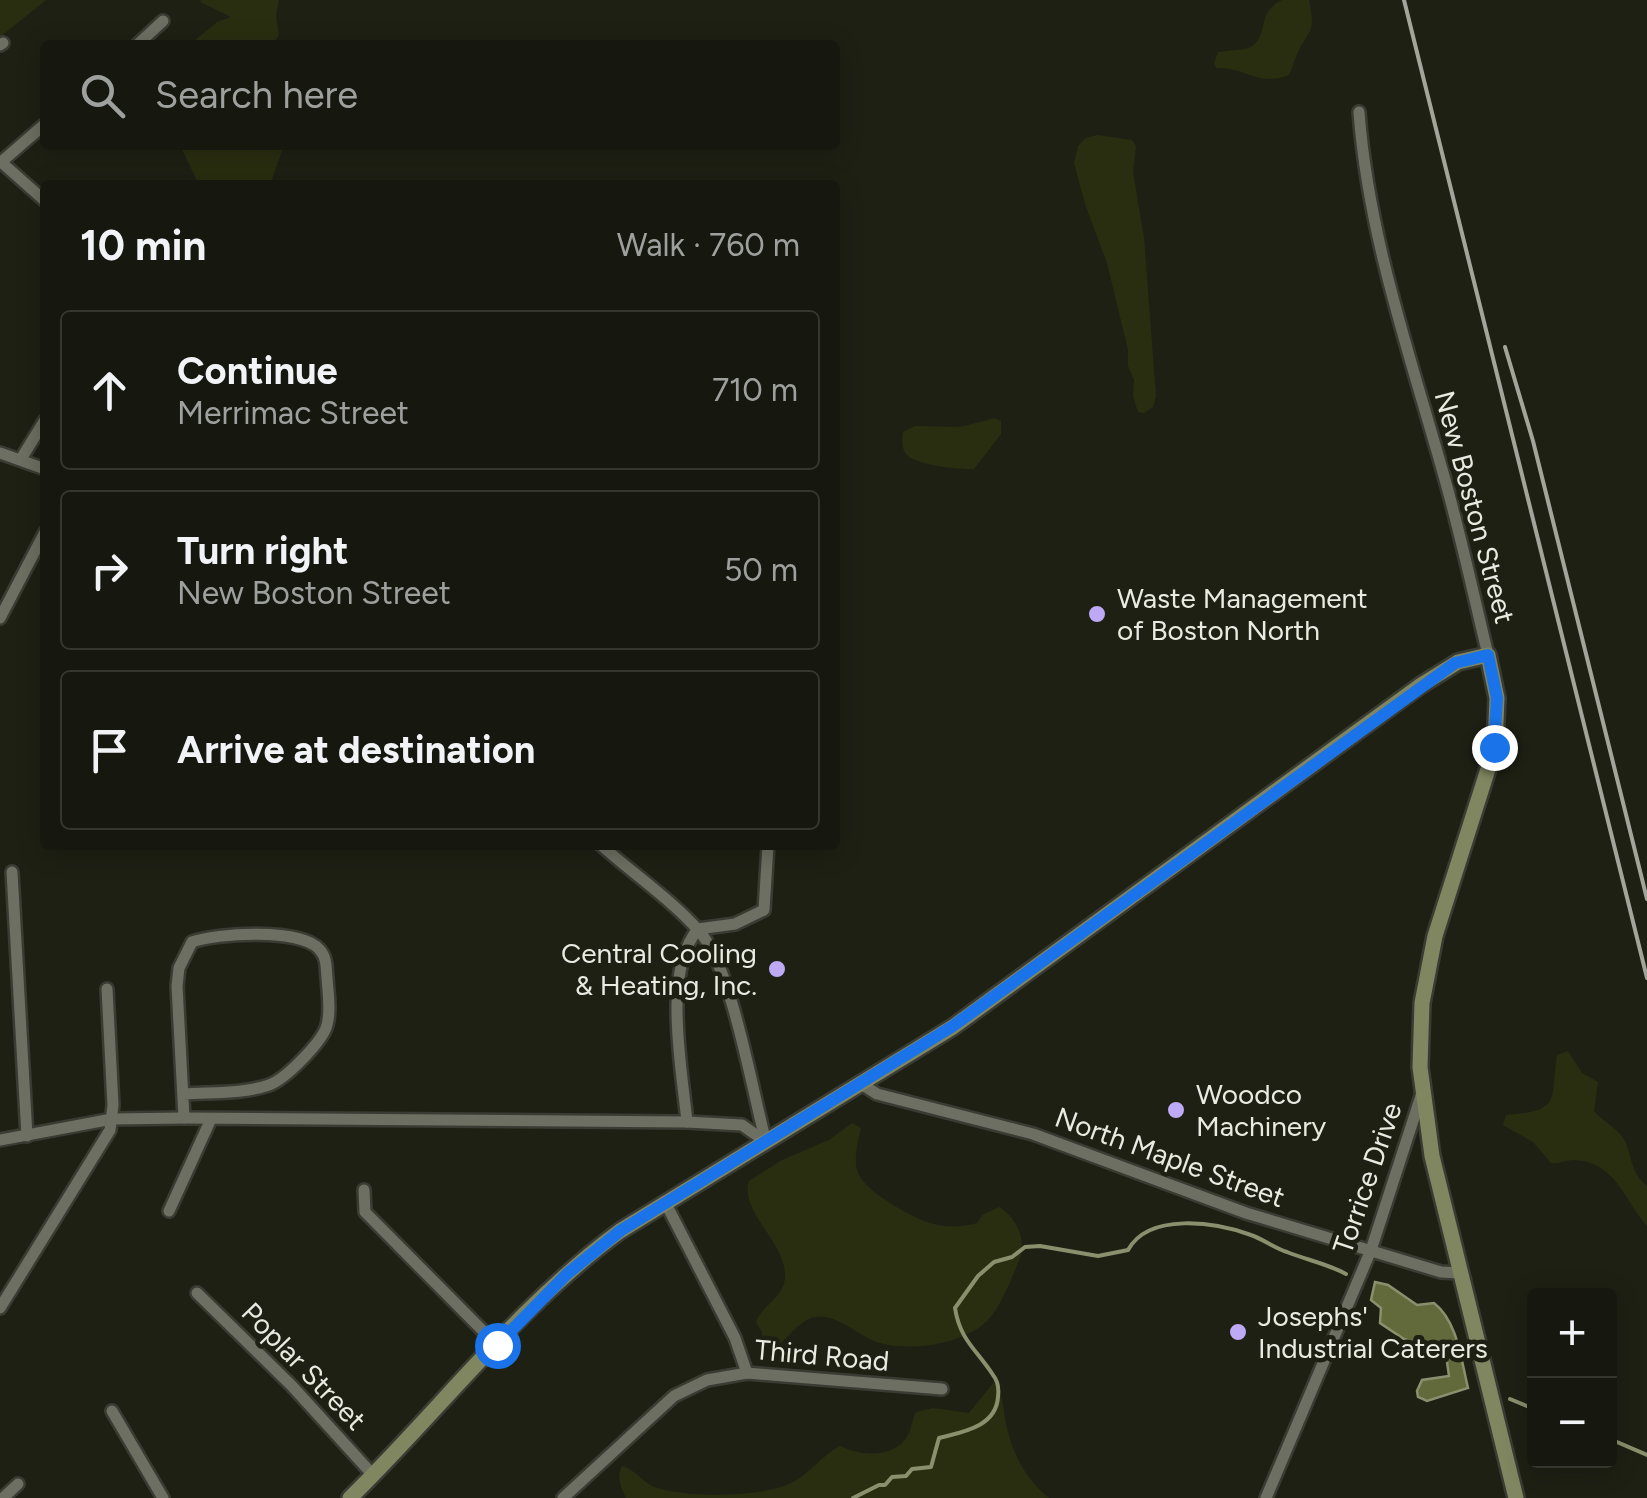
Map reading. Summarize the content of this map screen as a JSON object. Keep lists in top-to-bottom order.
{
  "streets": {
    "main road": ["New Boston Street"],
    "street": [
      "North Maple Street",
      "Torrice Drive",
      "Third Road",
      "Poplar Street"
    ]
  },
  "crossings": [
    ["New Boston Street", "North Maple Street"],
    ["New Boston Street", "Torrice Drive"],
    ["North Maple Street", "Torrice Drive"]
  ],
  "places": [
    "Waste Management of Boston North",
    "Central Cooling & Heating, Inc.",
    "Woodco Machinery",
    "Josephs' Industrial Caterers"
  ],
  "page": {
    "search": "Search here",
    "heading": ["10 min", "Walk · 760 m"],
    "list": [
      ["Continue", "Merrimac Street", "710 m"],
      ["Turn right", "New Boston Street", "50 m"],
      "Arrive at destination"
    ],
    "map_buttons": ["+", "−"]
  }
}
